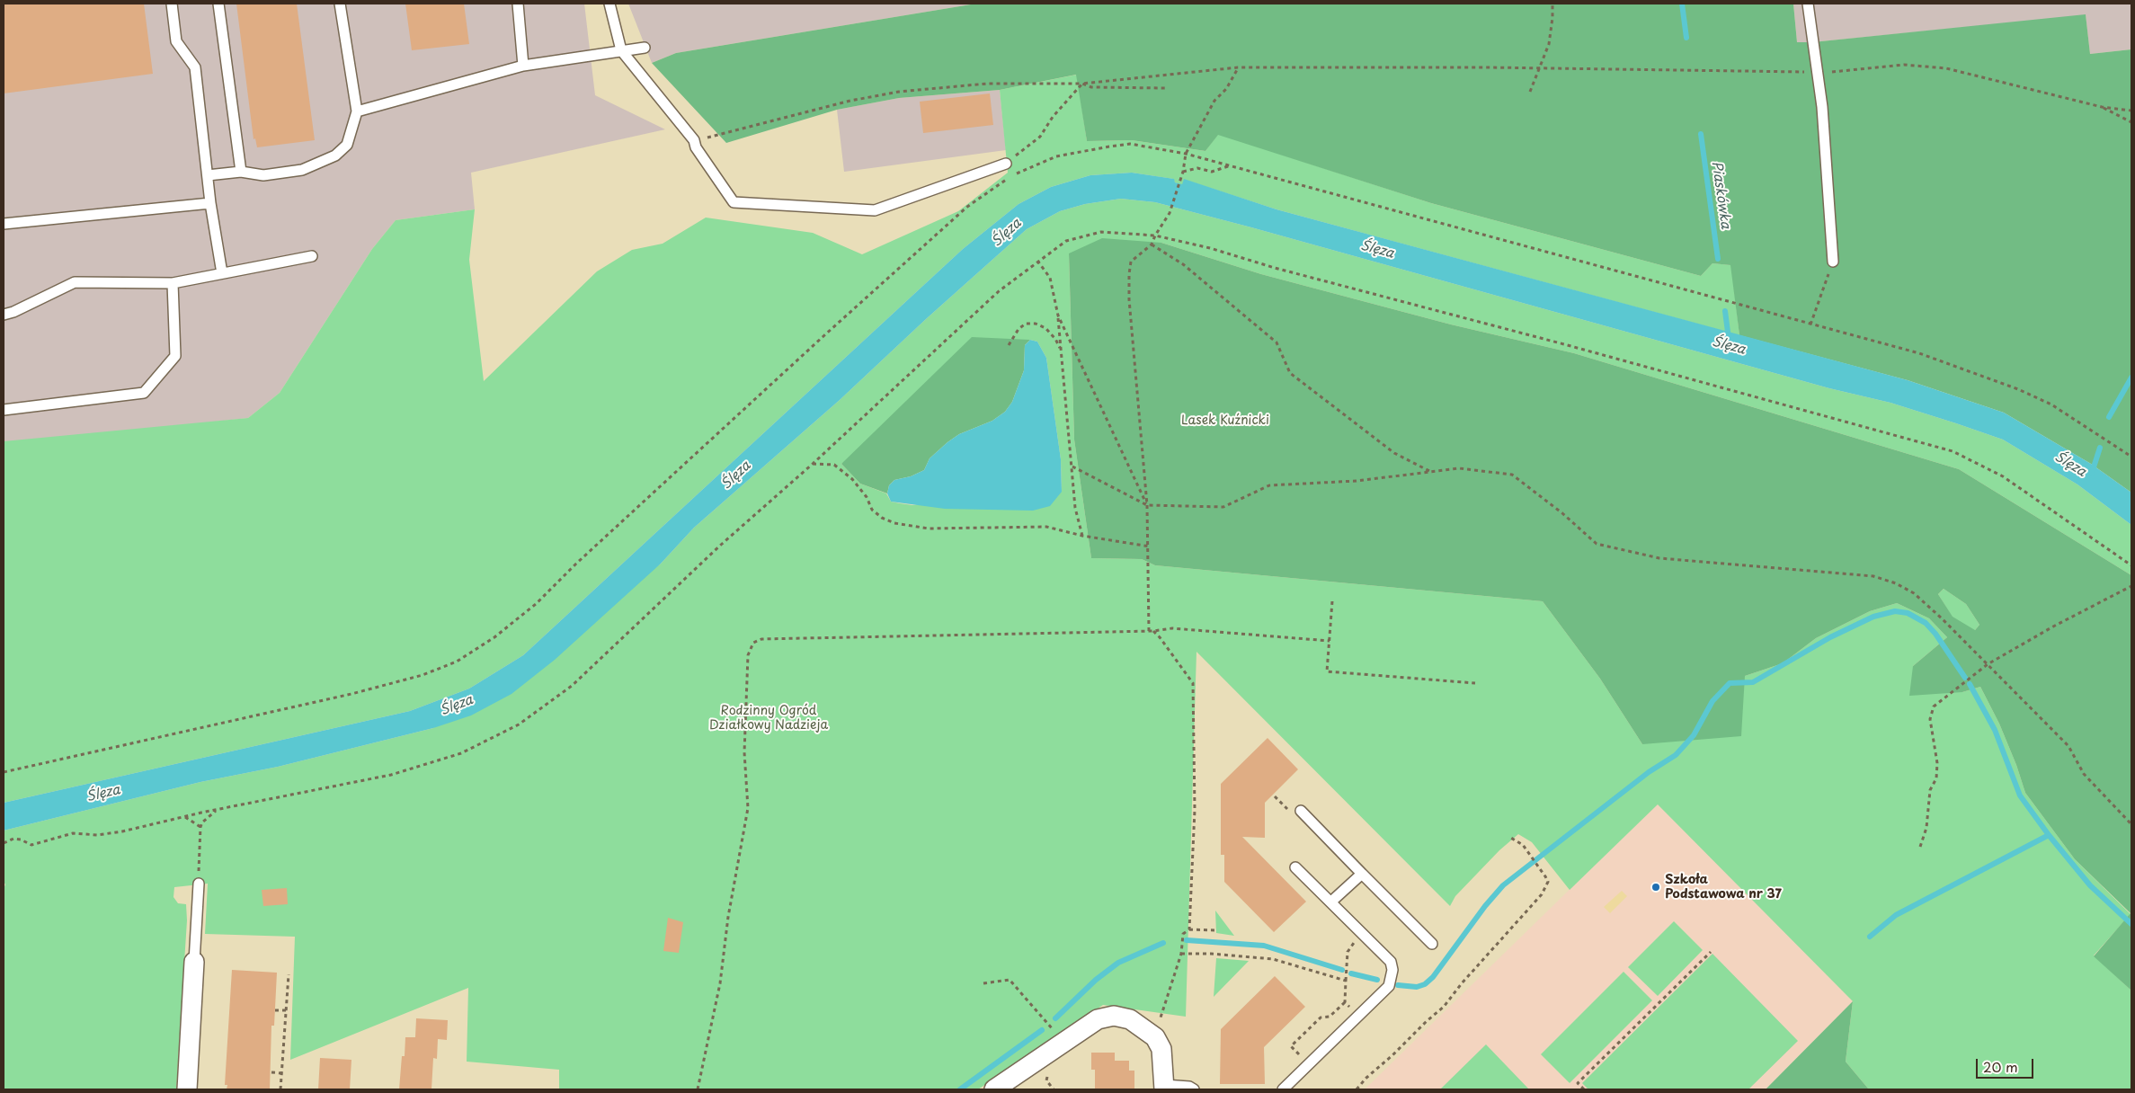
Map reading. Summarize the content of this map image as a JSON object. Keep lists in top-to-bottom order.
{
  "water": ["Piaskówka", "Ślęza"],
  "parks": ["Lasek Kuźnicki", "Rodzinny Ogród Działkowy Nadzieja"],
  "places": ["Szkoła Podstawowa nr 37"],
  "scale_bar": "20 m"
}
